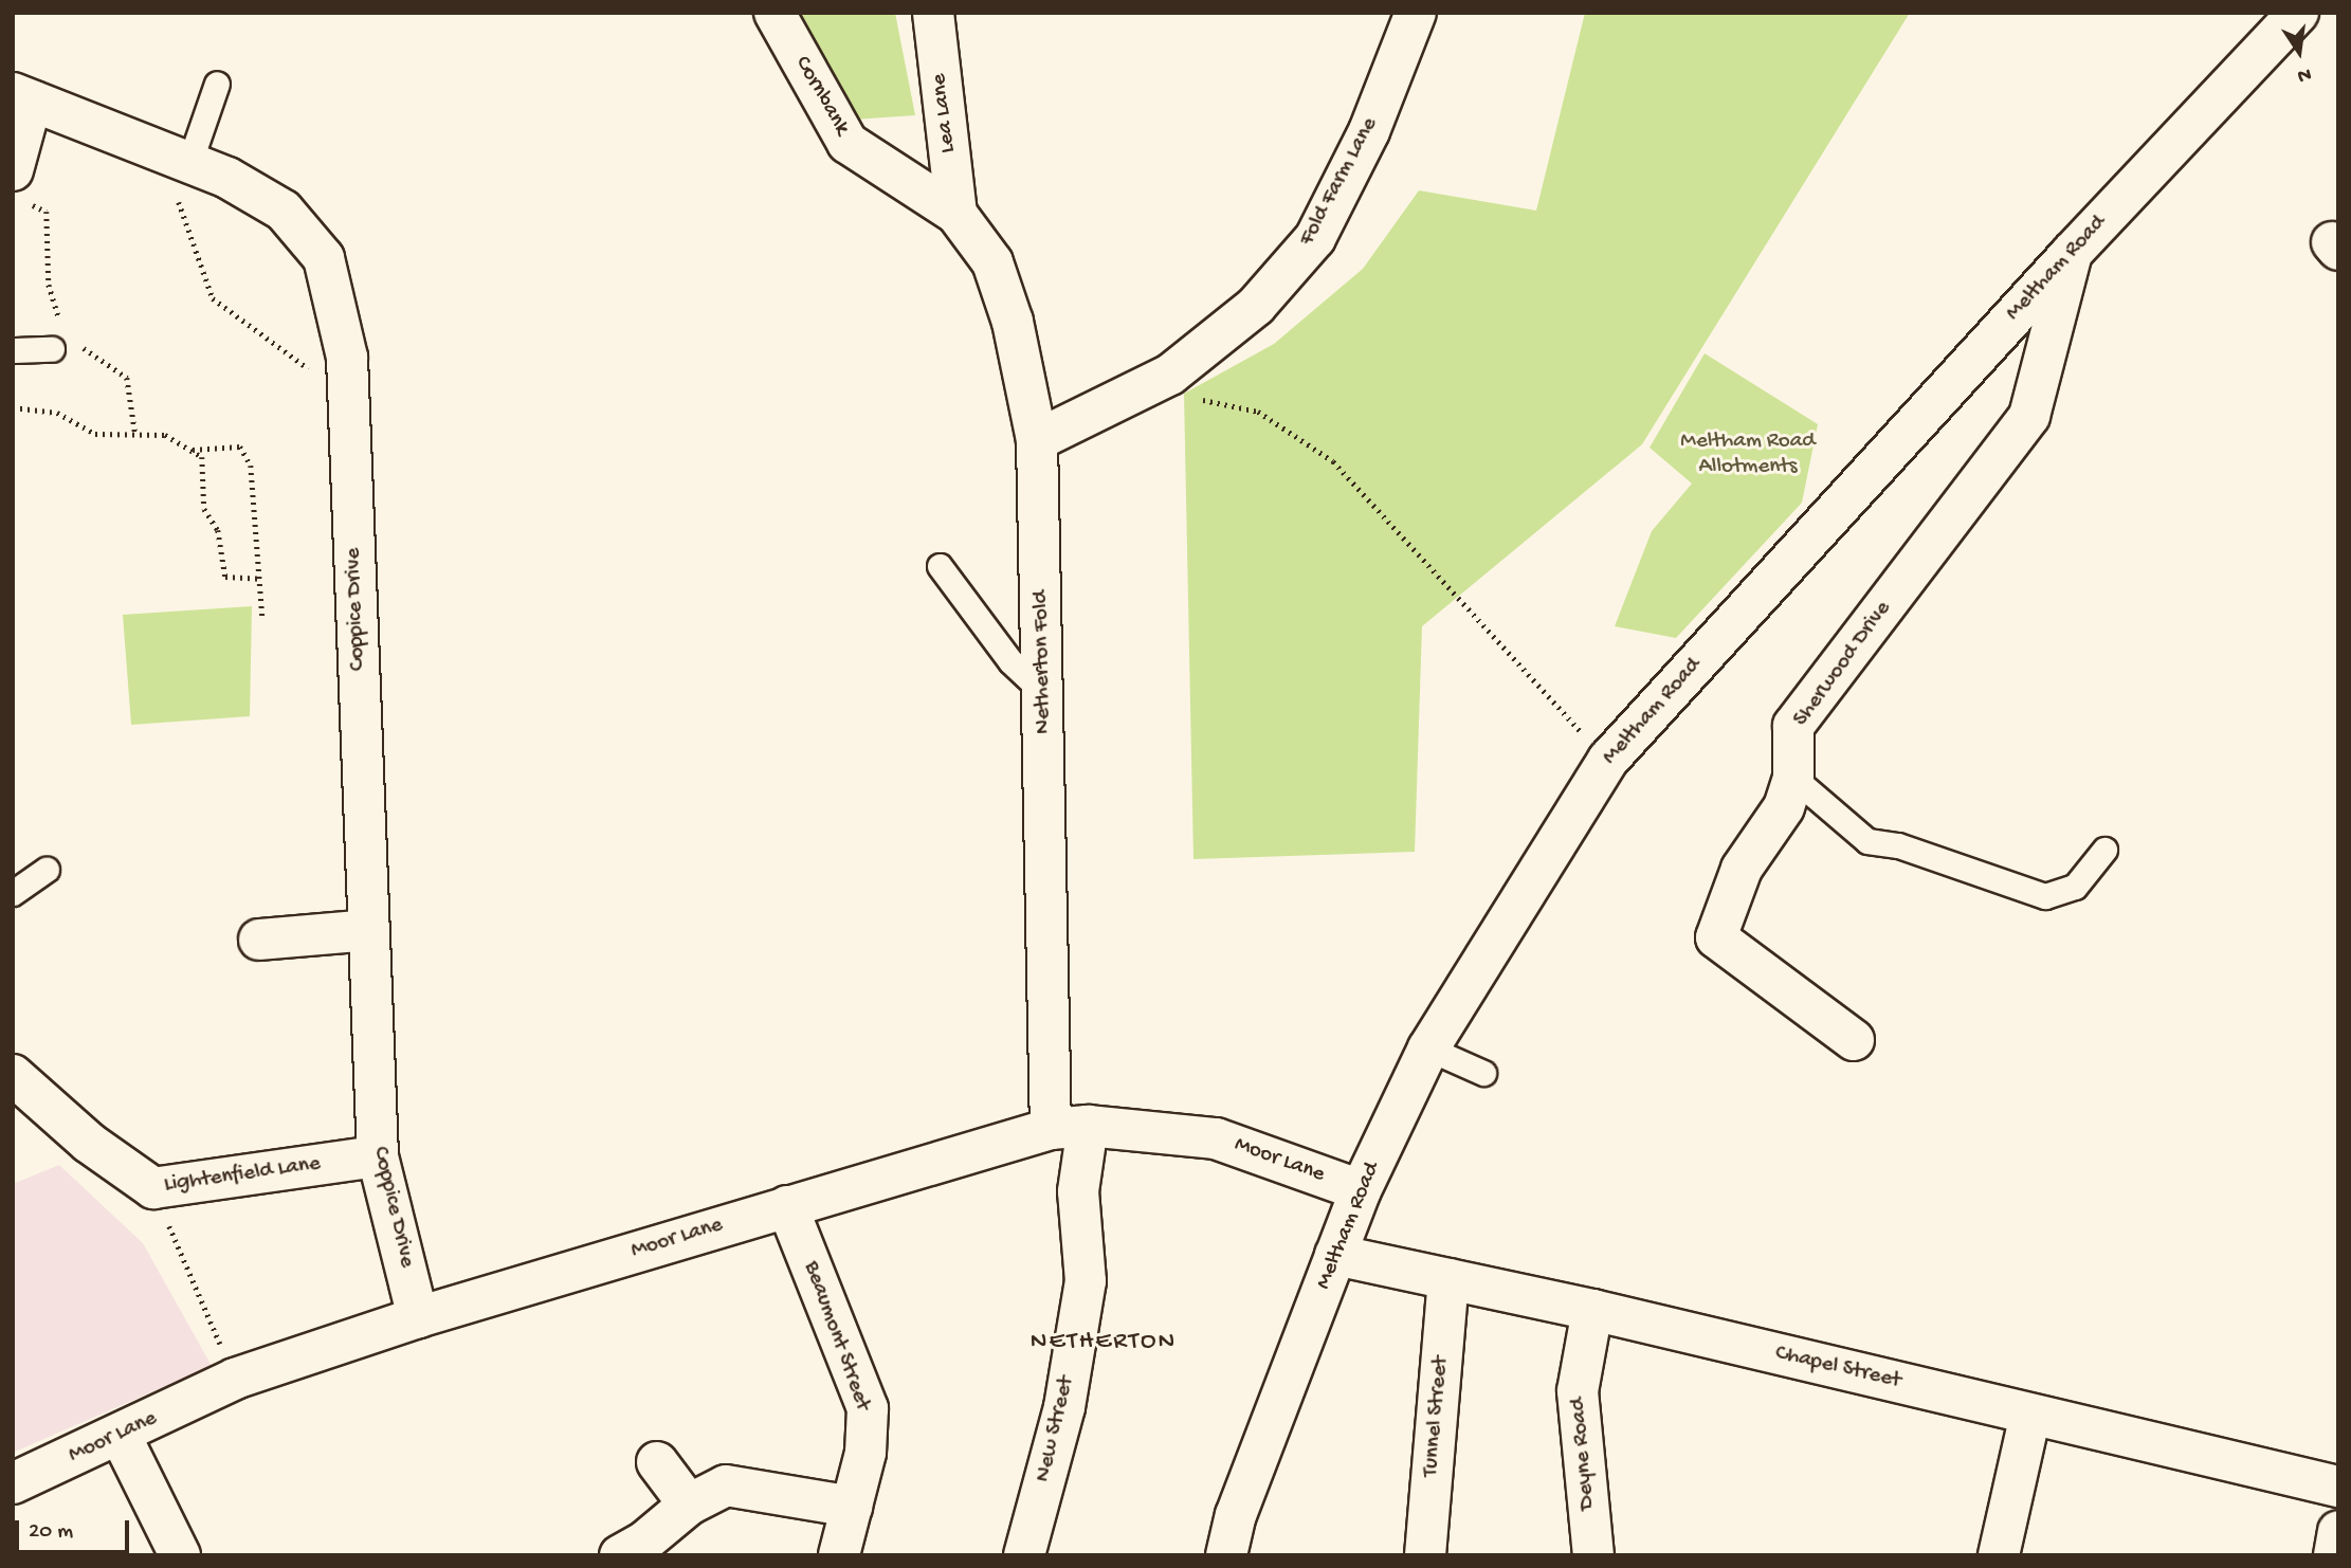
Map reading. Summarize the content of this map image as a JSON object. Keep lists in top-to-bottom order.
{
  "streets": {
    "street": [
      "Cornbank",
      "Lea Lane",
      "Fold Farm Lane",
      "Meltham Road",
      "Coppice Drive",
      "Netherton Fold",
      "Sherwood Drive",
      "Moor Lane",
      "Lightenfield Lane",
      "Beaumont Street",
      "Chapel Street",
      "Tunnel Street",
      "New Street",
      "Deyne Road"
    ]
  },
  "crossings": [
    ["Cornbank", "Lea Lane"],
    ["Cornbank", "Netherton Fold"],
    ["Lea Lane", "Netherton Fold"],
    ["Fold Farm Lane", "Netherton Fold"],
    ["Meltham Road", "Sherwood Drive"],
    ["Meltham Road", "Moor Lane"],
    ["Meltham Road", "Chapel Street"],
    ["Coppice Drive", "Moor Lane"],
    ["Coppice Drive", "Lightenfield Lane"],
    ["Netherton Fold", "Moor Lane"],
    ["Netherton Fold", "New Street"],
    ["Moor Lane", "Beaumont Street"],
    ["Moor Lane", "New Street"],
    ["Chapel Street", "Tunnel Street"],
    ["Chapel Street", "Deyne Road"]
  ],
  "districts": ["NETHERTON"],
  "parks": ["Meltham Road Allotments"],
  "scale_bar": "20 m",
  "north": "bottom"
}
